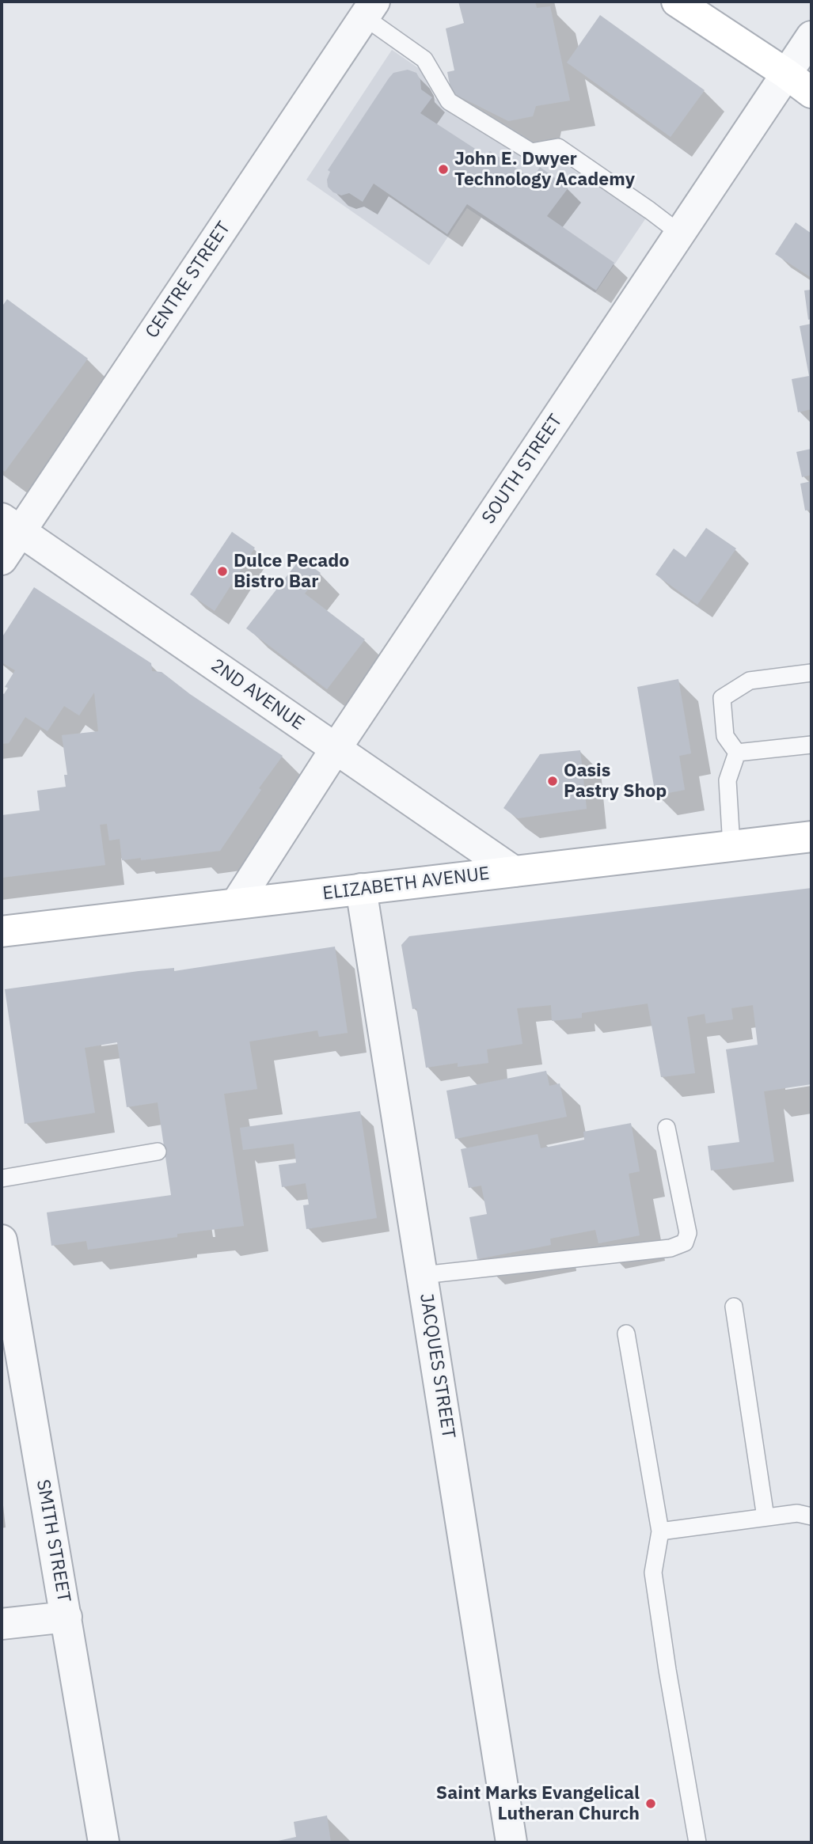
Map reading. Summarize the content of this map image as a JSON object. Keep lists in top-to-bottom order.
{
  "streets": {
    "street": [
      "CENTRE STREET",
      "SOUTH STREET",
      "2ND AVENUE",
      "ELIZABETH AVENUE",
      "JACQUES STREET",
      "SMITH STREET"
    ]
  },
  "crossings": [
    ["CENTRE STREET", "2ND AVENUE"],
    ["SOUTH STREET", "2ND AVENUE"],
    ["SOUTH STREET", "ELIZABETH AVENUE"],
    ["2ND AVENUE", "ELIZABETH AVENUE"],
    ["ELIZABETH AVENUE", "JACQUES STREET"]
  ],
  "places": [
    "John E. Dwyer Technology Academy",
    "Dulce Pecado Bistro Bar",
    "Oasis Pastry Shop",
    "Saint Marks Evangelical Lutheran Church"
  ]
}
